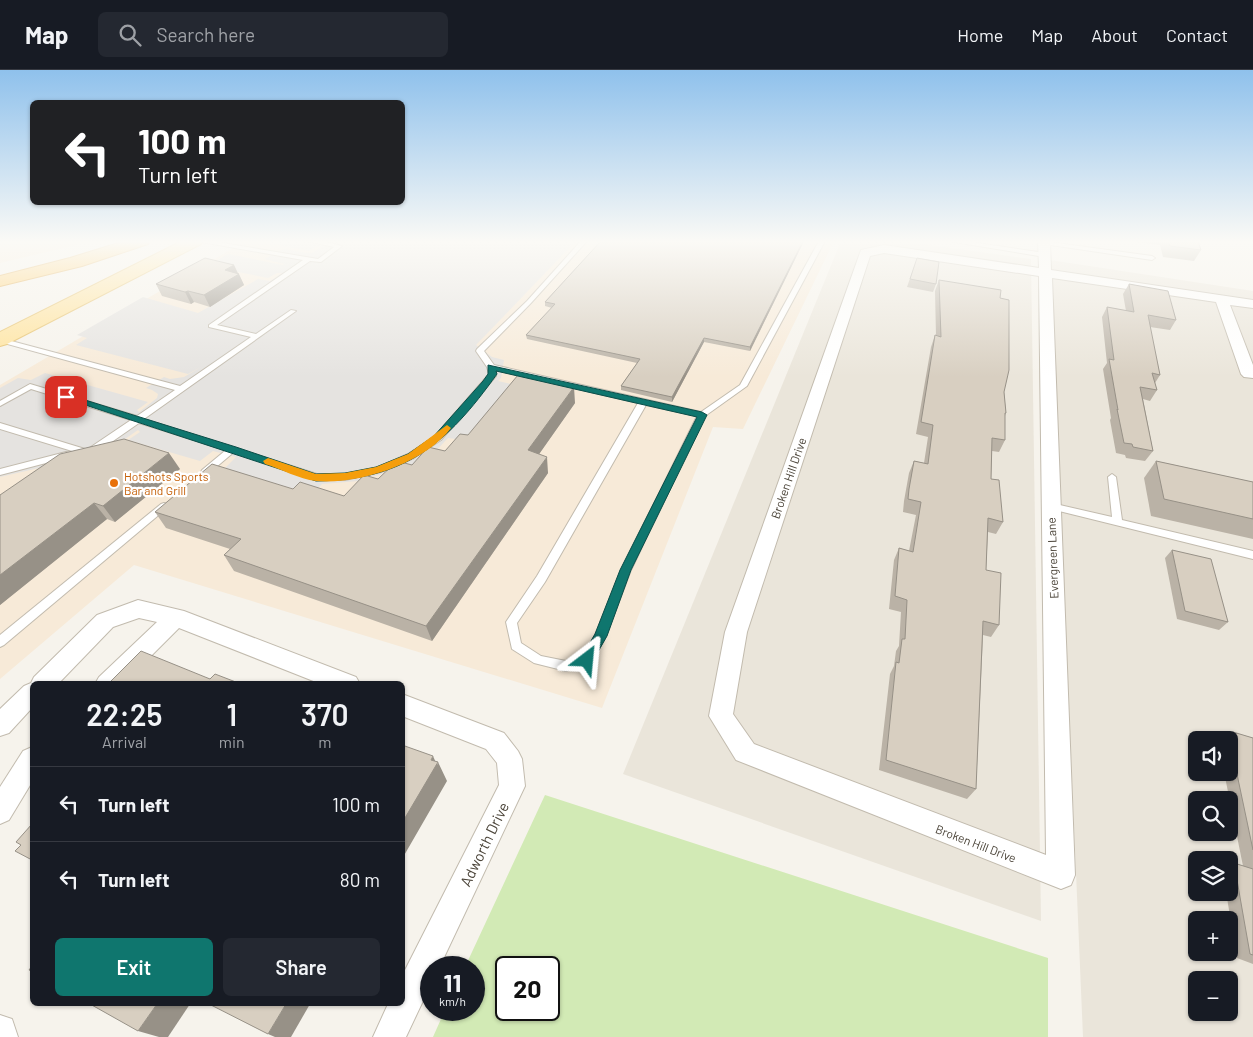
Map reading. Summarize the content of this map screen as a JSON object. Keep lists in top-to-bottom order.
{
  "streets": {
    "street": ["Broken Hill Drive", "Evergreen Lane", "Adworth Drive"]
  },
  "crossings": [
    ["Broken Hill Drive", "Evergreen Lane"]
  ],
  "places": ["Hotshots Sports Bar and Grill"],
  "page": {
    "header": "Map",
    "search": "Search here",
    "nav": [
      "Home",
      "Map",
      "About",
      "Contact"
    ],
    "turn": ["100 m", "Turn left"],
    "eta": [
      "22:25",
      "Arrival",
      "1",
      "min",
      "370",
      "m"
    ],
    "map_buttons": ["+", "−"],
    "list": [
      {
        "name": "Turn left",
        "value": "100 m"
      },
      {
        "name": "Turn left",
        "value": "80 m"
      }
    ],
    "buttons": ["Exit", "Share"],
    "speed": "11 km/h",
    "limit": "20"
  }
}
